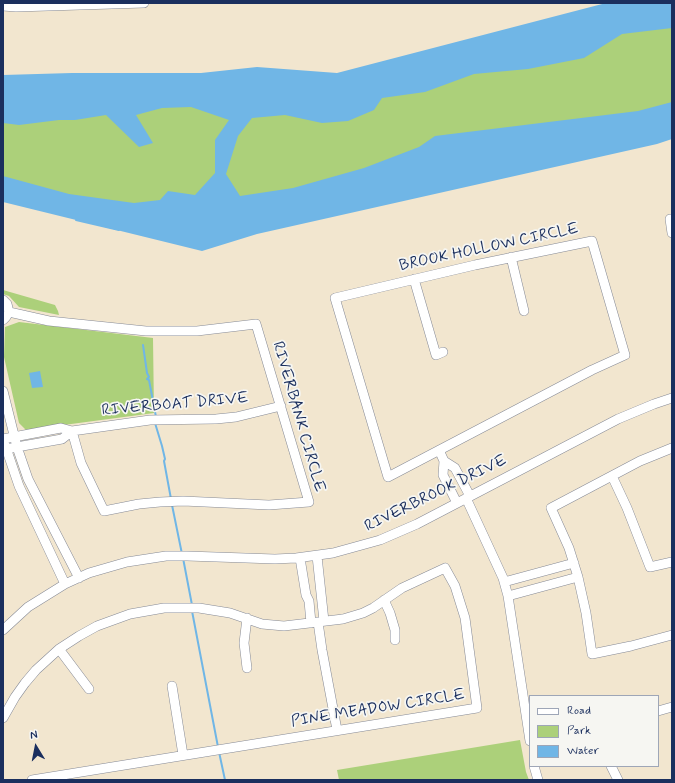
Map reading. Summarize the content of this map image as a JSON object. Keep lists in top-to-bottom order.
{
  "streets": {
    "street": [
      "BROOK HOLLOW CIRCLE",
      "RIVERBOAT DRIVE",
      "RIVERBANK CIRCLE",
      "RIVERBROOK DRIVE",
      "PINE MEADOW CIRCLE"
    ]
  },
  "crossings": [
    ["RIVERBOAT DRIVE", "RIVERBANK CIRCLE"]
  ],
  "legend": ["Road", "Park", "Water"],
  "north": "top"
}
